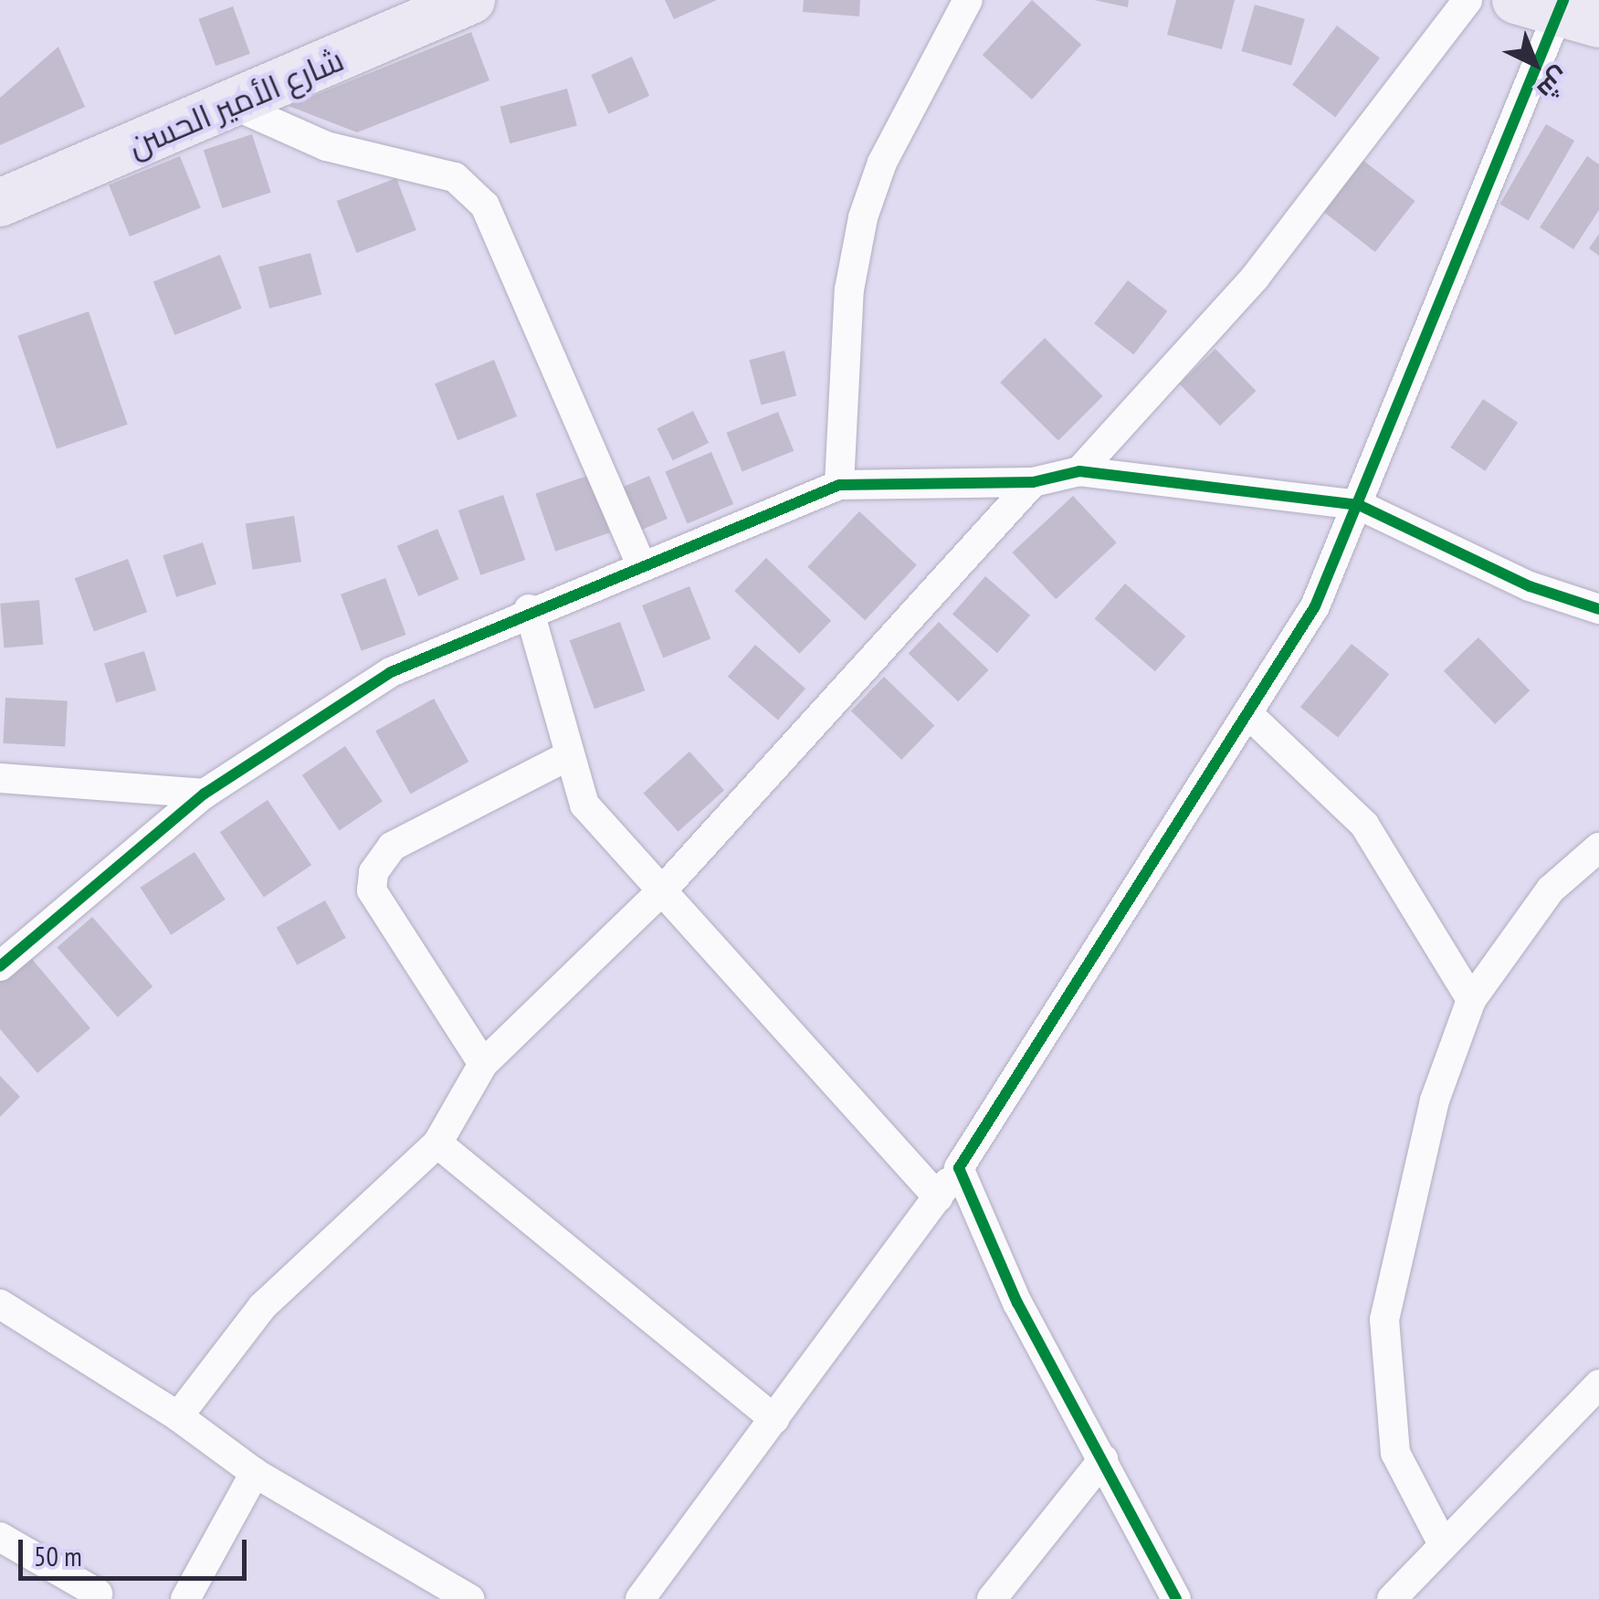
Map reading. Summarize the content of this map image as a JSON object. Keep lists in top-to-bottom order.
{
  "streets": {
    "main road": ["شارع الأمير الحسن"]
  },
  "scale_bar": "50 m",
  "north": "bottom right"
}
